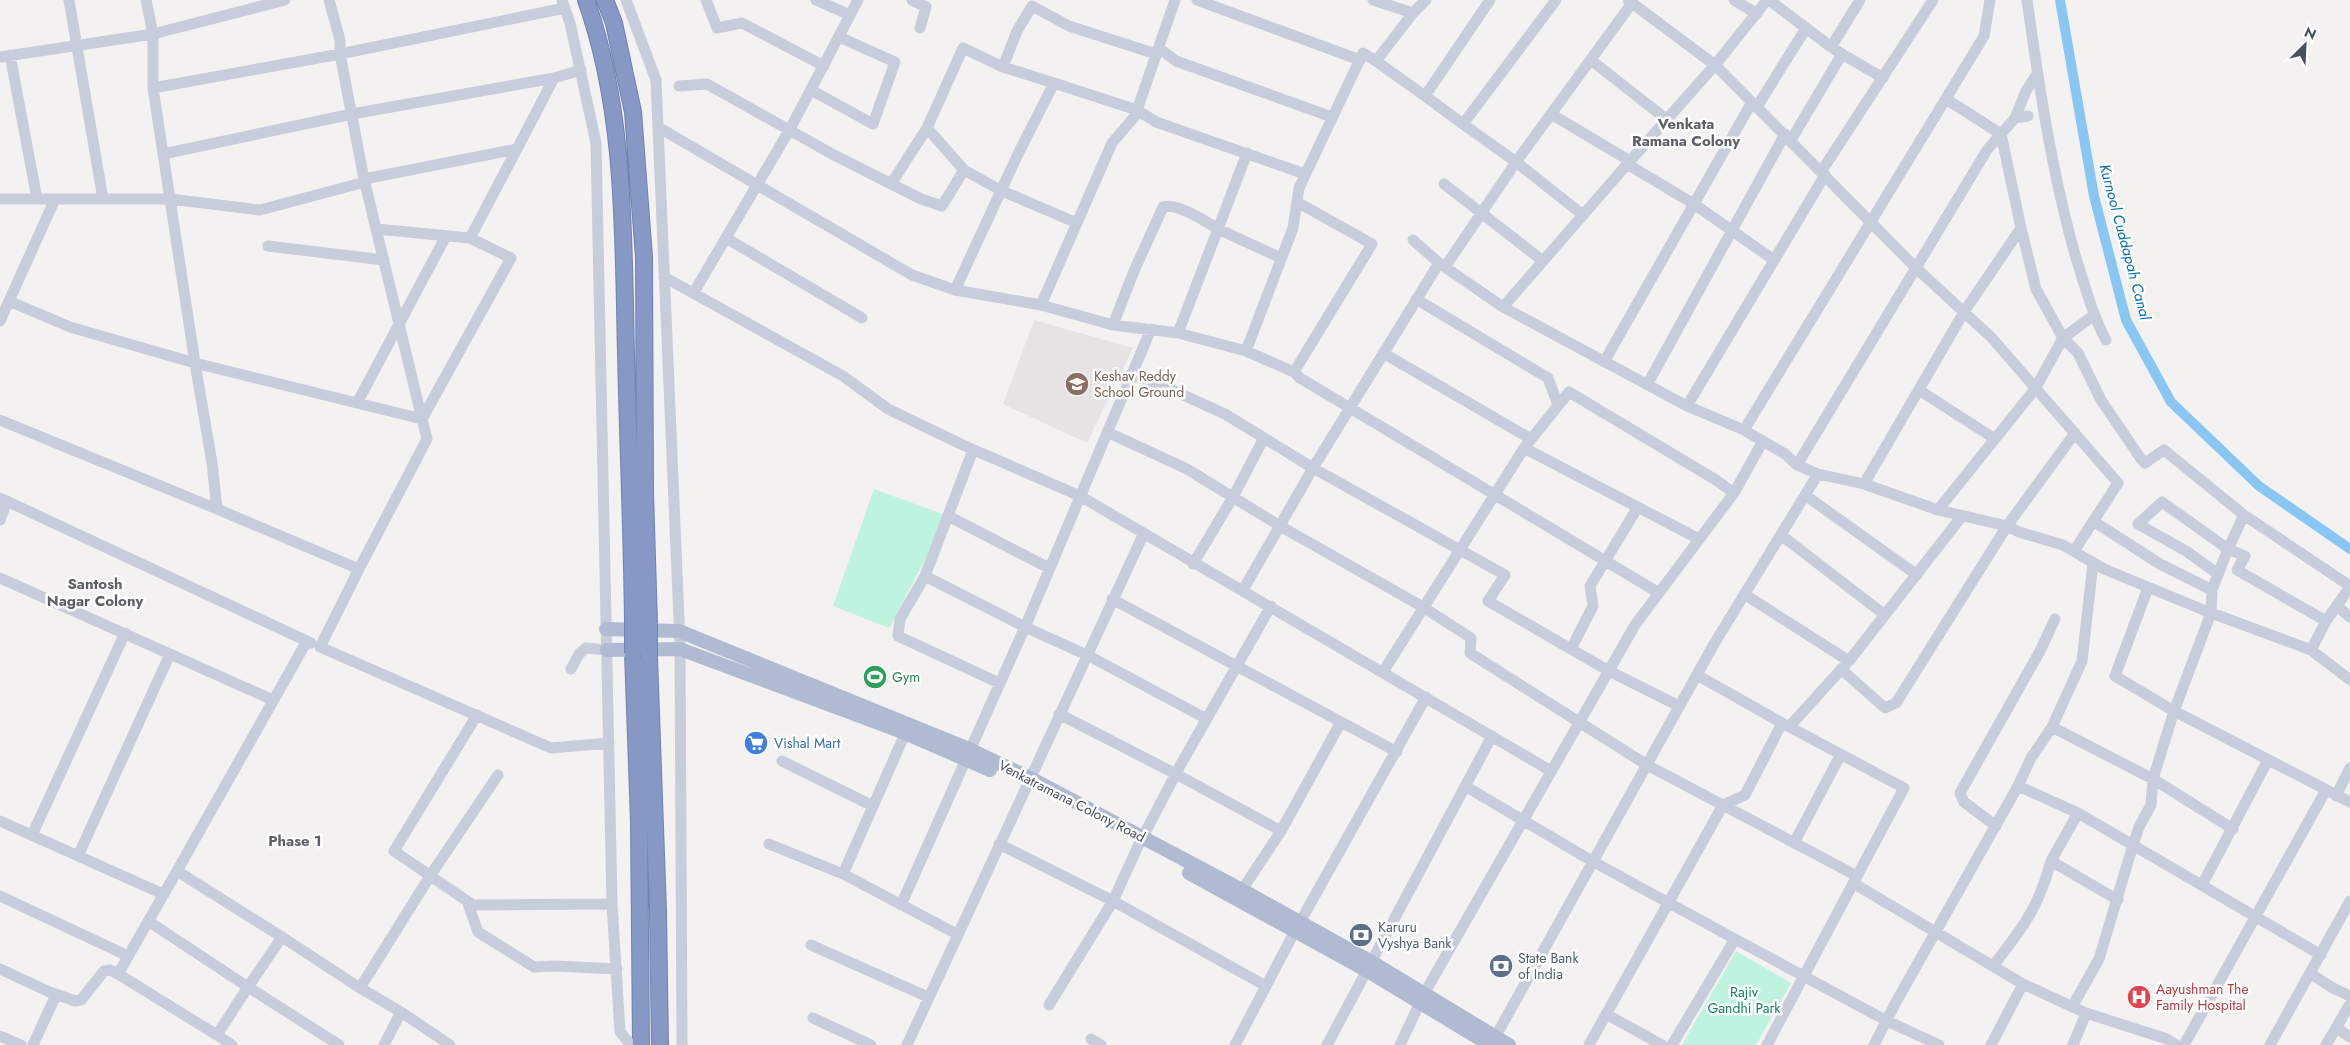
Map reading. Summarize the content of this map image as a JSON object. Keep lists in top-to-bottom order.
{
  "streets": {
    "main road": ["Venkatramana Colony Road"]
  },
  "districts": ["Venkata Ramana Colony", "Santosh Nagar Colony", "Phase 1"],
  "water": ["Kurnool Cuddapah Canal"],
  "parks": ["Rajiv Gandhi Park"],
  "places": {
    "school or university": ["Keshav Reddy School Ground"],
    "sports": ["Gym"],
    "supermarket": ["Vishal Mart"],
    "bank": ["Karuru Vyshya Bank", "State Bank of India"],
    "hospital": ["Aayushman The Family Hospital"]
  },
  "north": "top right"
}
